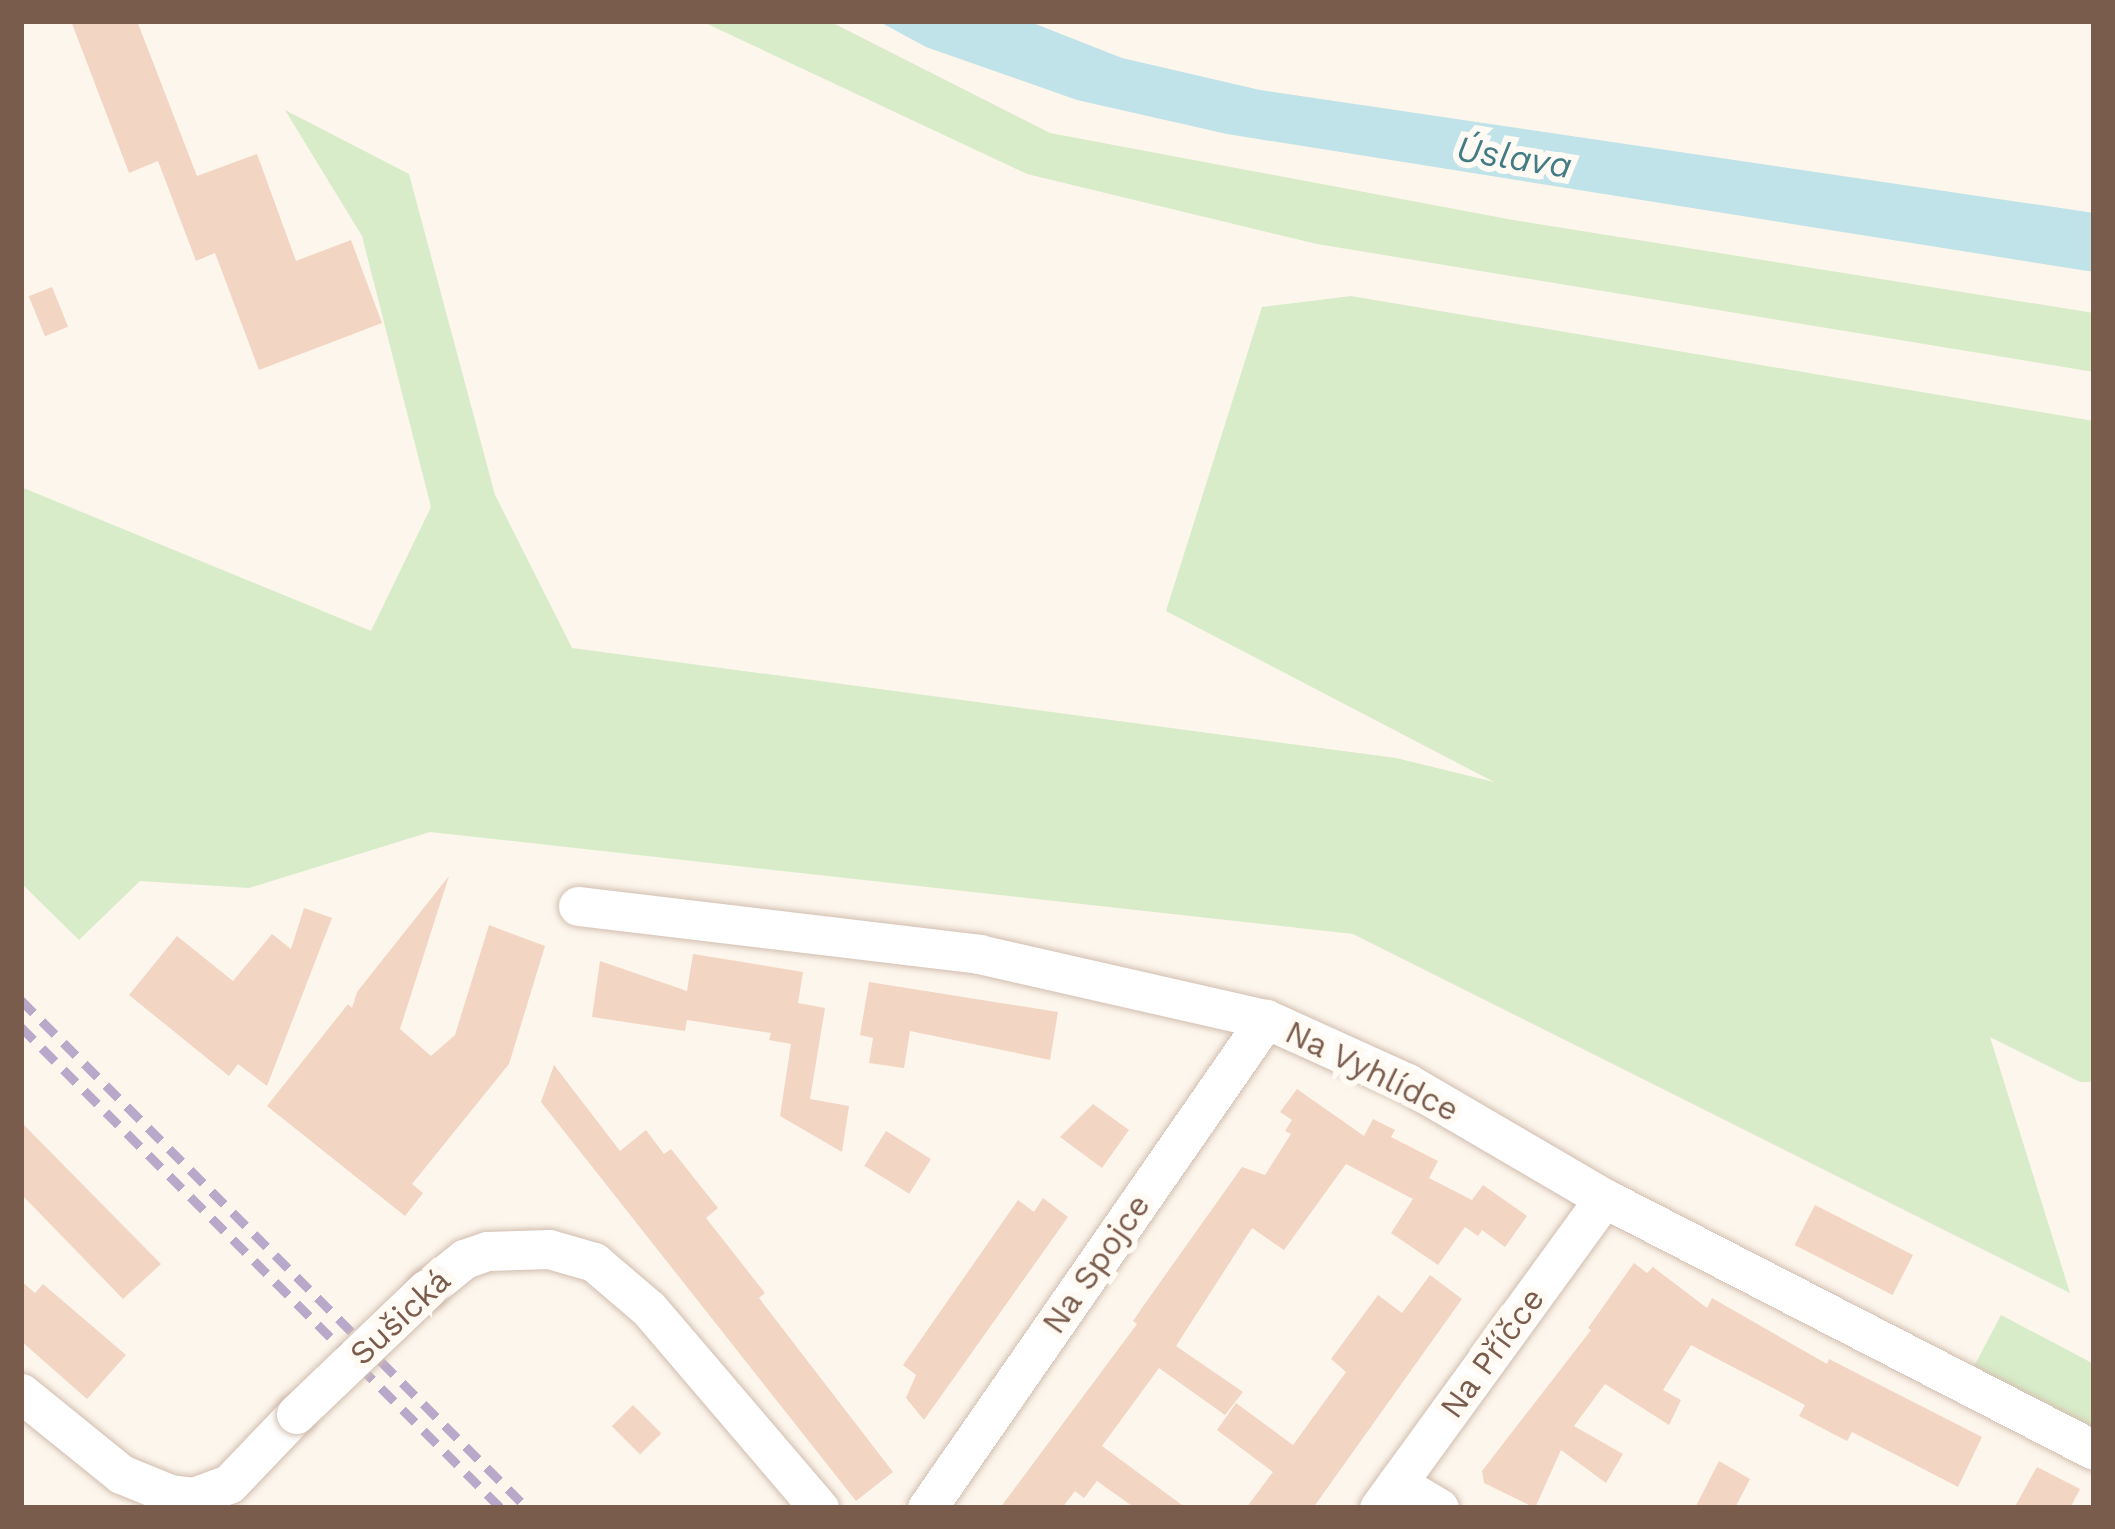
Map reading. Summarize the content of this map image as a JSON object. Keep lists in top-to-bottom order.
{
  "streets": {
    "street": [
      "Na Vyhlídce",
      "Na Spojce",
      "Sušická",
      "Na Příčce"
    ]
  },
  "crossings": [
    ["Na Vyhlídce", "Na Spojce"],
    ["Na Vyhlídce", "Na Příčce"]
  ],
  "water": ["Úslava"]
}
